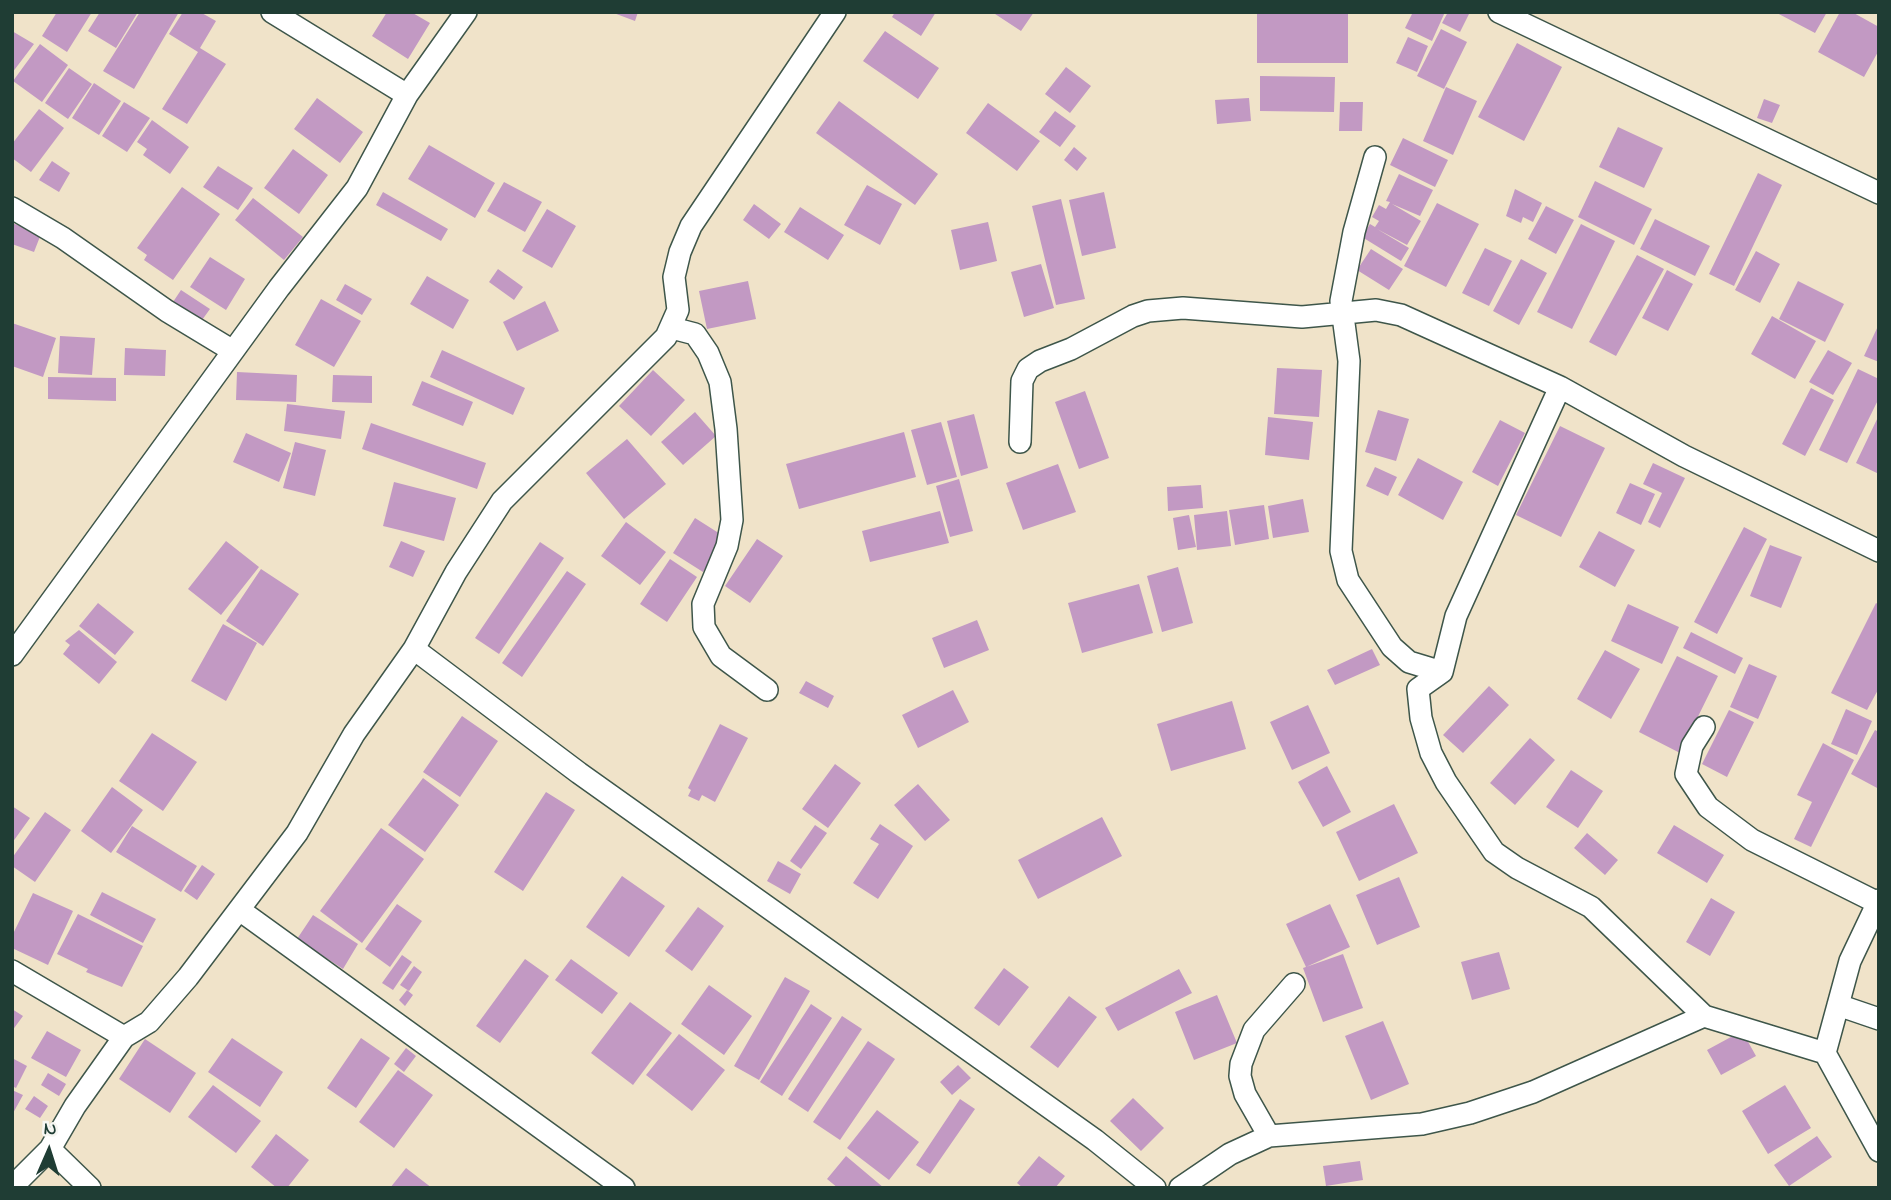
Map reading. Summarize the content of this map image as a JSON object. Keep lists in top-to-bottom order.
{
  "north": "top"
}
